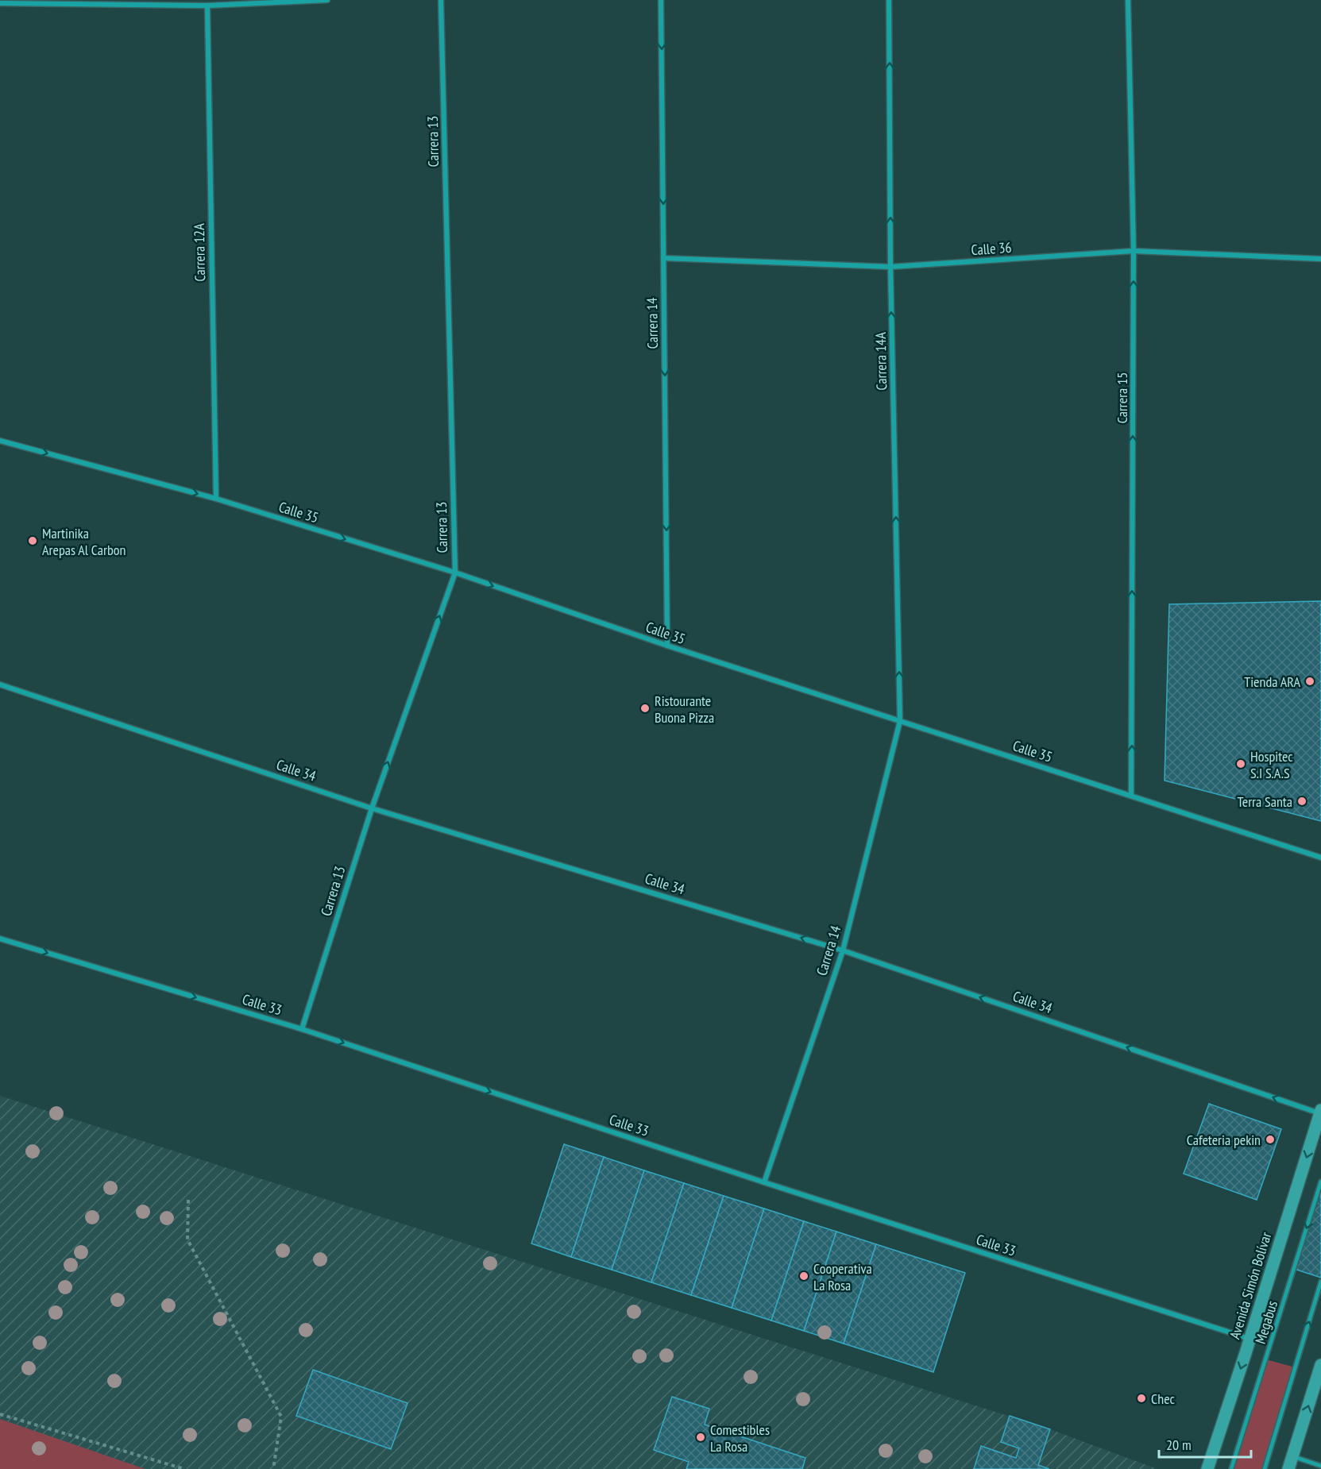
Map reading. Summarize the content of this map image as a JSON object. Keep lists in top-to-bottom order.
{
  "streets": {
    "main road": ["Avenida Simón Bolívar"],
    "street": [
      "Carrera 13",
      "Calle 36",
      "Carrera 12A",
      "Carrera 14",
      "Carrera 14A",
      "Carrera 15",
      "Calle 35",
      "Calle 34",
      "Calle 33"
    ],
    "lane": ["Megabus"]
  },
  "crossings": [
    ["Carrera 13", "Calle 35"],
    ["Carrera 13", "Calle 34"],
    ["Carrera 13", "Calle 33"],
    ["Calle 36", "Carrera 14"],
    ["Calle 36", "Carrera 14A"],
    ["Calle 36", "Carrera 15"],
    ["Carrera 12A", "Calle 35"],
    ["Carrera 14", "Carrera 14A"],
    ["Carrera 14", "Calle 35"],
    ["Carrera 14", "Calle 34"],
    ["Carrera 14", "Calle 33"],
    ["Carrera 14A", "Calle 35"],
    ["Carrera 15", "Calle 35"],
    ["Calle 34", "Avenida Simón Bolívar"],
    ["Calle 33", "Avenida Simón Bolívar"]
  ],
  "one_way": [
    "Carrera 14",
    "Carrera 14A",
    "Carrera 15",
    "Calle 35",
    "Calle 34",
    "Calle 33",
    "Avenida Simón Bolívar"
  ],
  "places": [
    "Martinika Arepas Al Carbon",
    "Tienda ARA",
    "Ristourante Buona Pizza",
    "Hospitec S.I S.A.S",
    "Terra Santa",
    "Cafeteria pekin",
    "Cooperativa La Rosa",
    "Chec",
    "Comestibles La Rosa"
  ],
  "scale_bar": "20 m"
}
